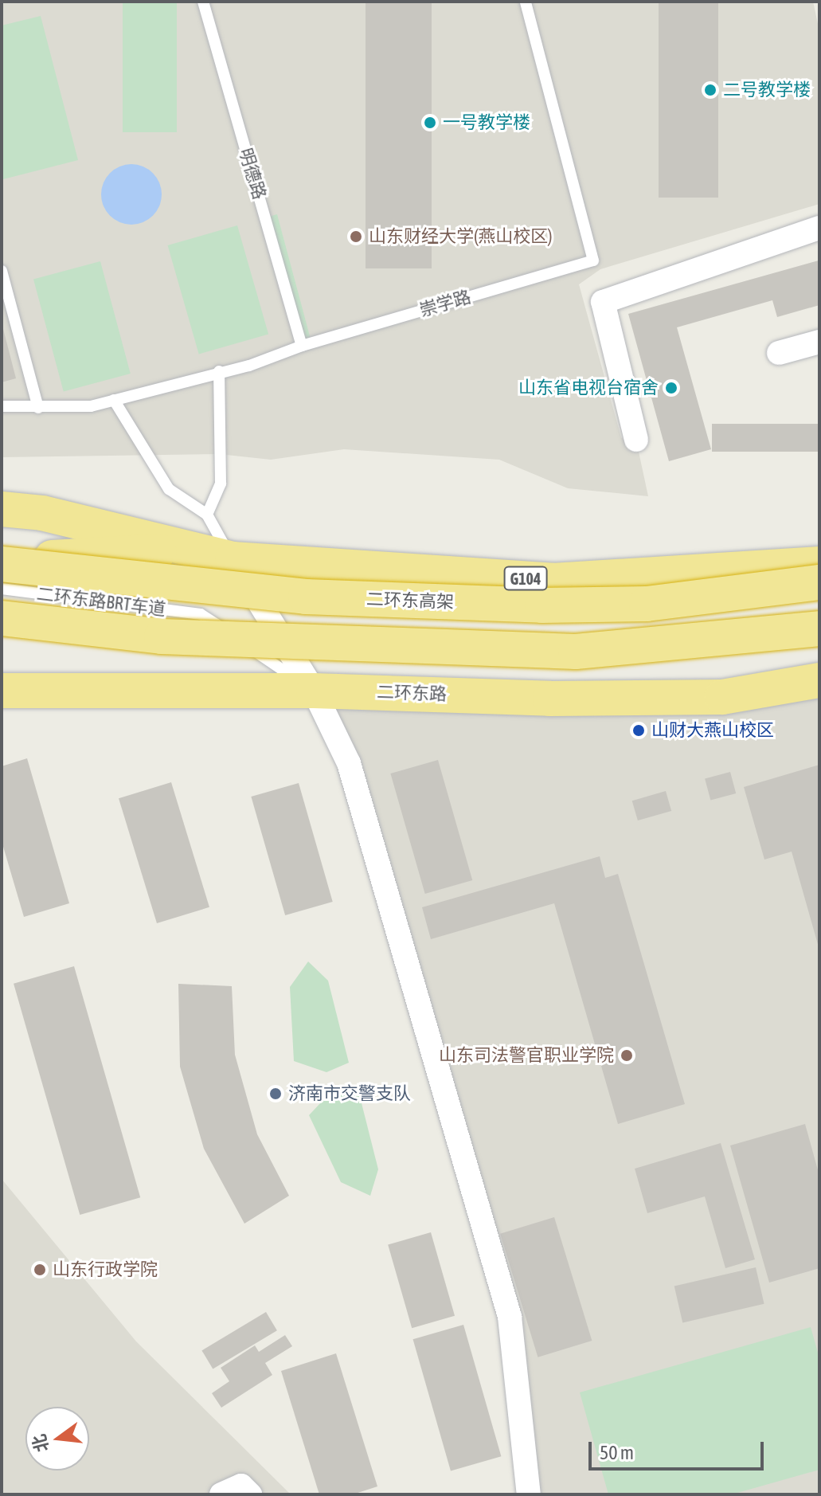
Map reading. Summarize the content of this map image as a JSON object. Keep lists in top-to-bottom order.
{
  "streets": {
    "highway": ["G104", "二环东高架", "二环东路"],
    "lane": ["明德路", "崇学路", "二环东路BRT车道"]
  },
  "crossings": [
    ["明德路", "崇学路"],
    ["二环东路BRT车道", "二环东路"]
  ],
  "places": [
    "二号教学楼",
    "一号教学楼",
    "山东财经大学(燕山校区)",
    "山东省电视台宿舍",
    "山财大燕山校区",
    "山东司法警官职业学院",
    "济南市交警支队",
    "山东行政学院"
  ],
  "scale_bar": "50 m",
  "north": "left"
}
